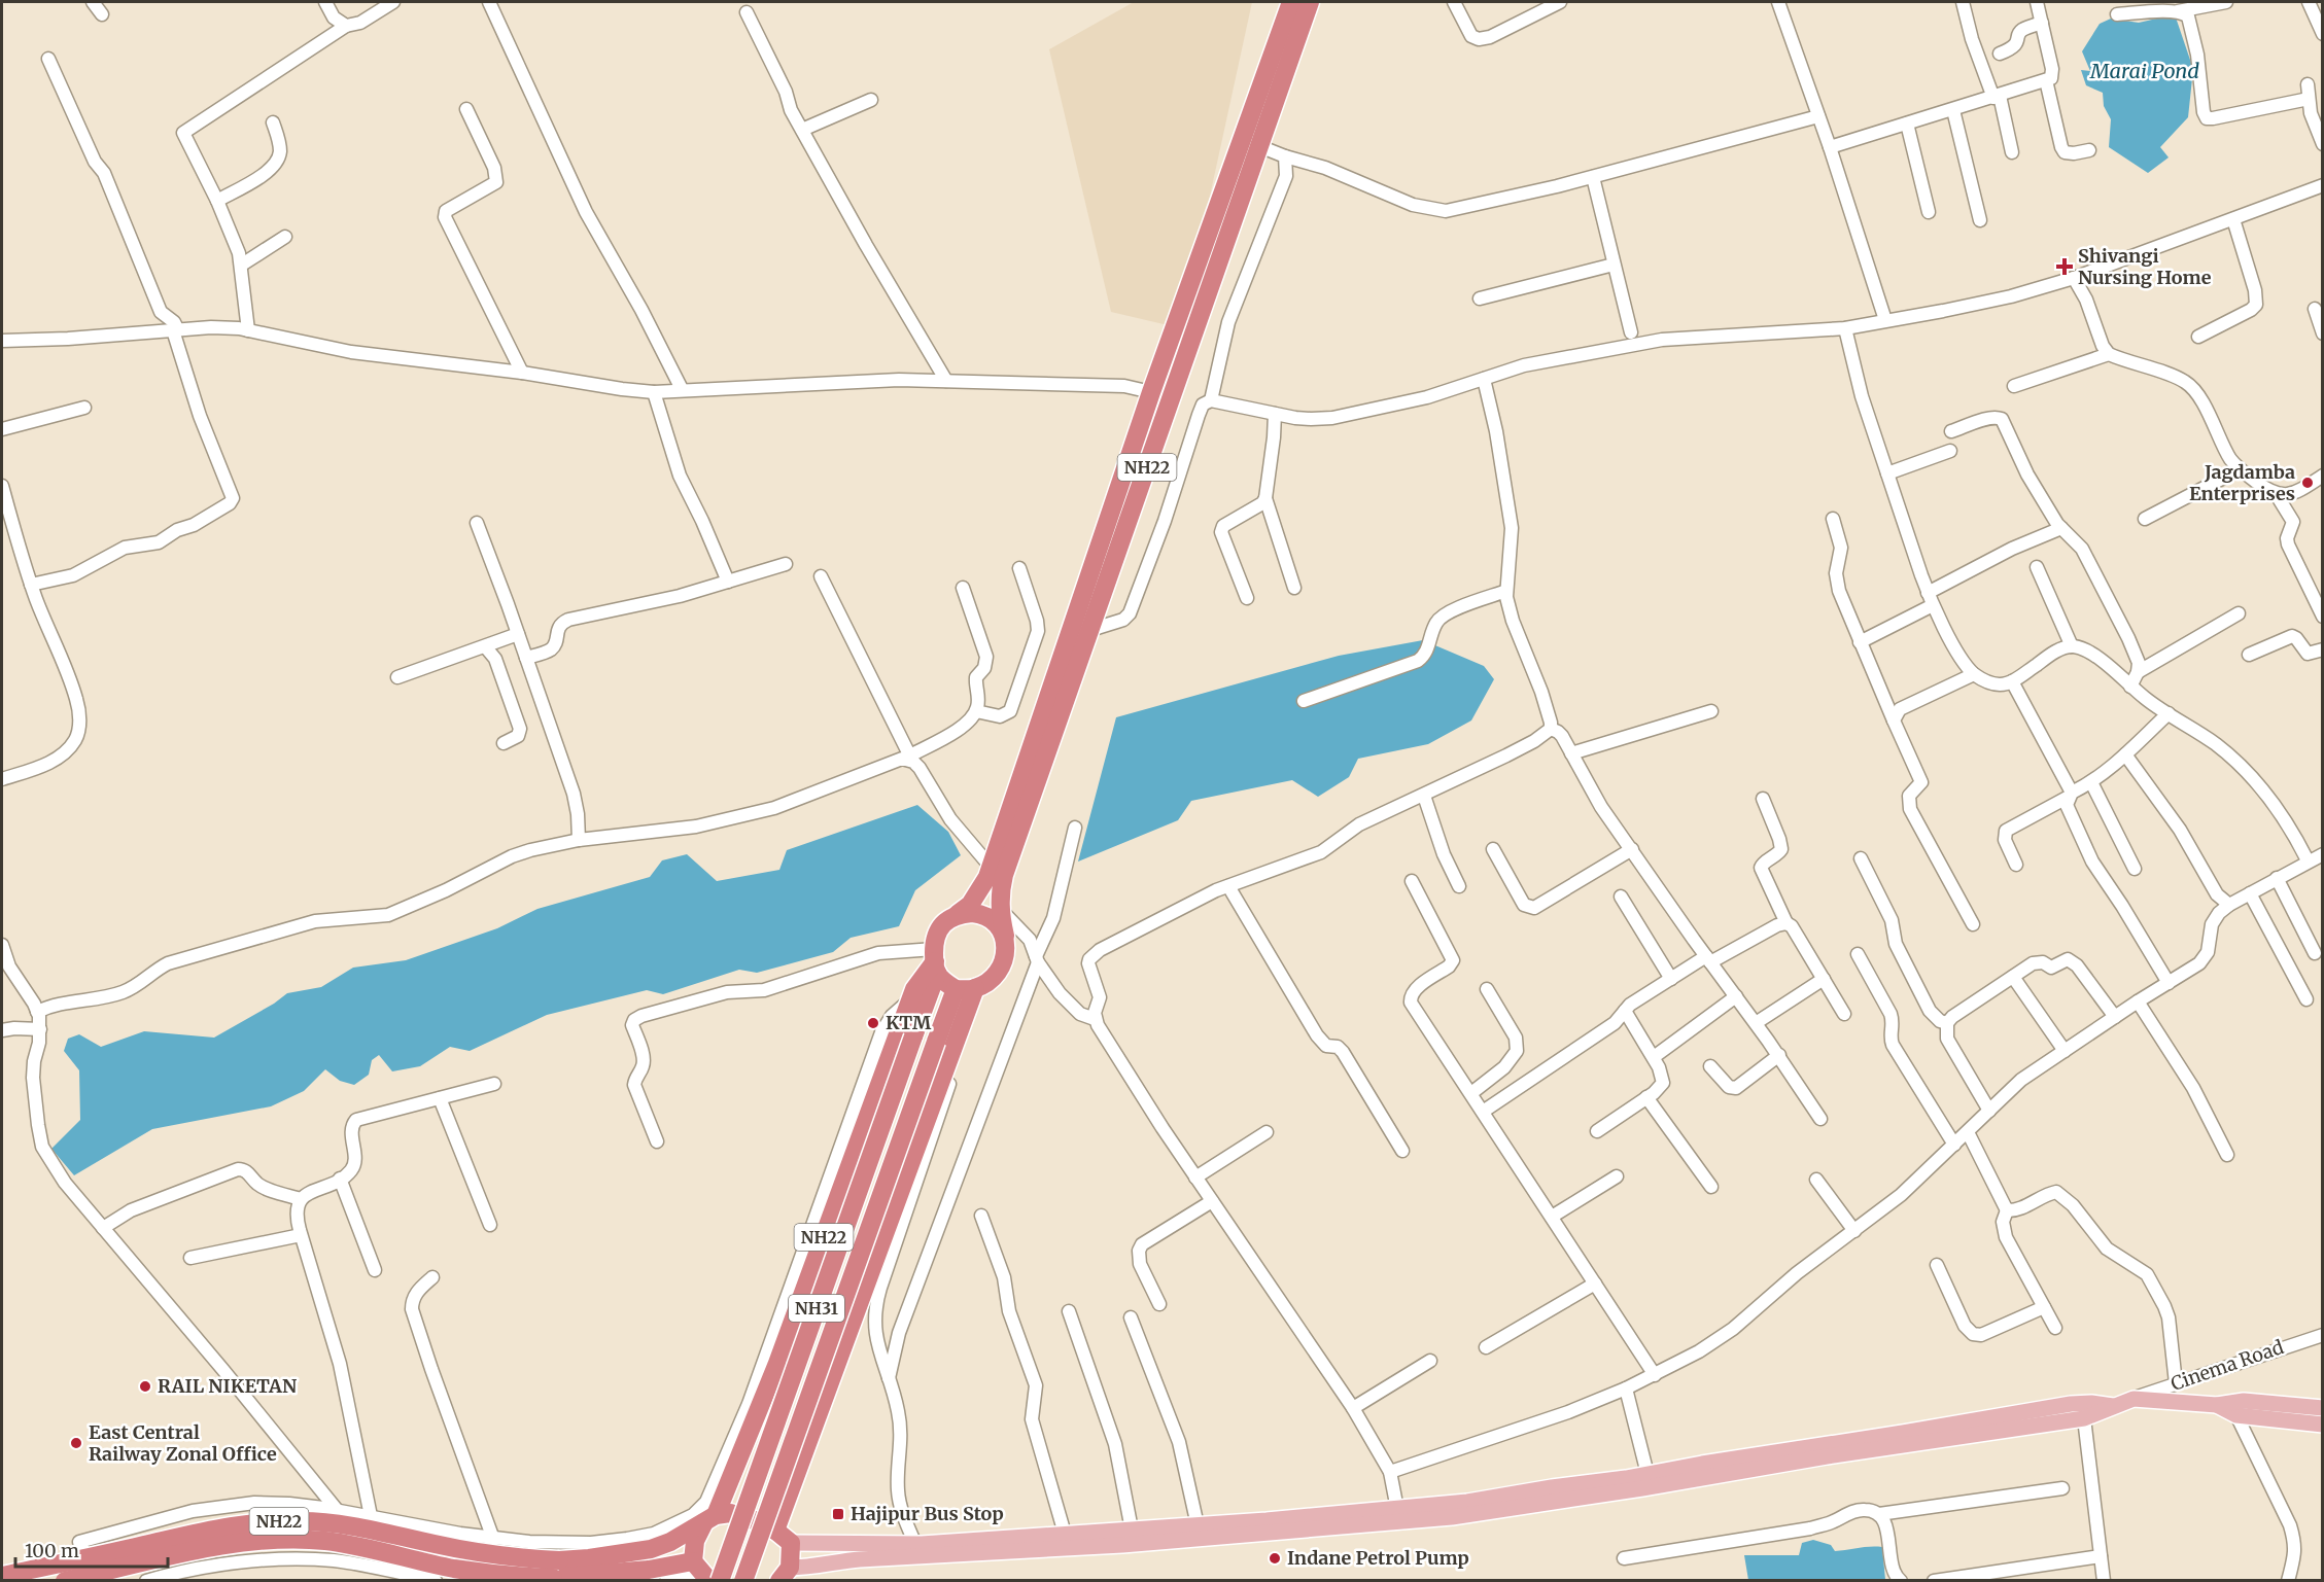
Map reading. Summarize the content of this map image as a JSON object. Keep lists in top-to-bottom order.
{
  "streets": {
    "highway": ["NH22", "NH31"],
    "street": ["Cinema Road"]
  },
  "crossings": [
    ["NH22", "NH31"]
  ],
  "water": ["Marai Pond"],
  "places": {
    "health": ["Shivangi Nursing Home"],
    "other": [
      "Jagdamba Enterprises",
      "KTM",
      "RAIL NIKETAN",
      "East Central Railway Zonal Office",
      "Indane Petrol Pump"
    ],
    "transit": ["Hajipur Bus Stop"]
  },
  "scale_bar": "100 m"
}
